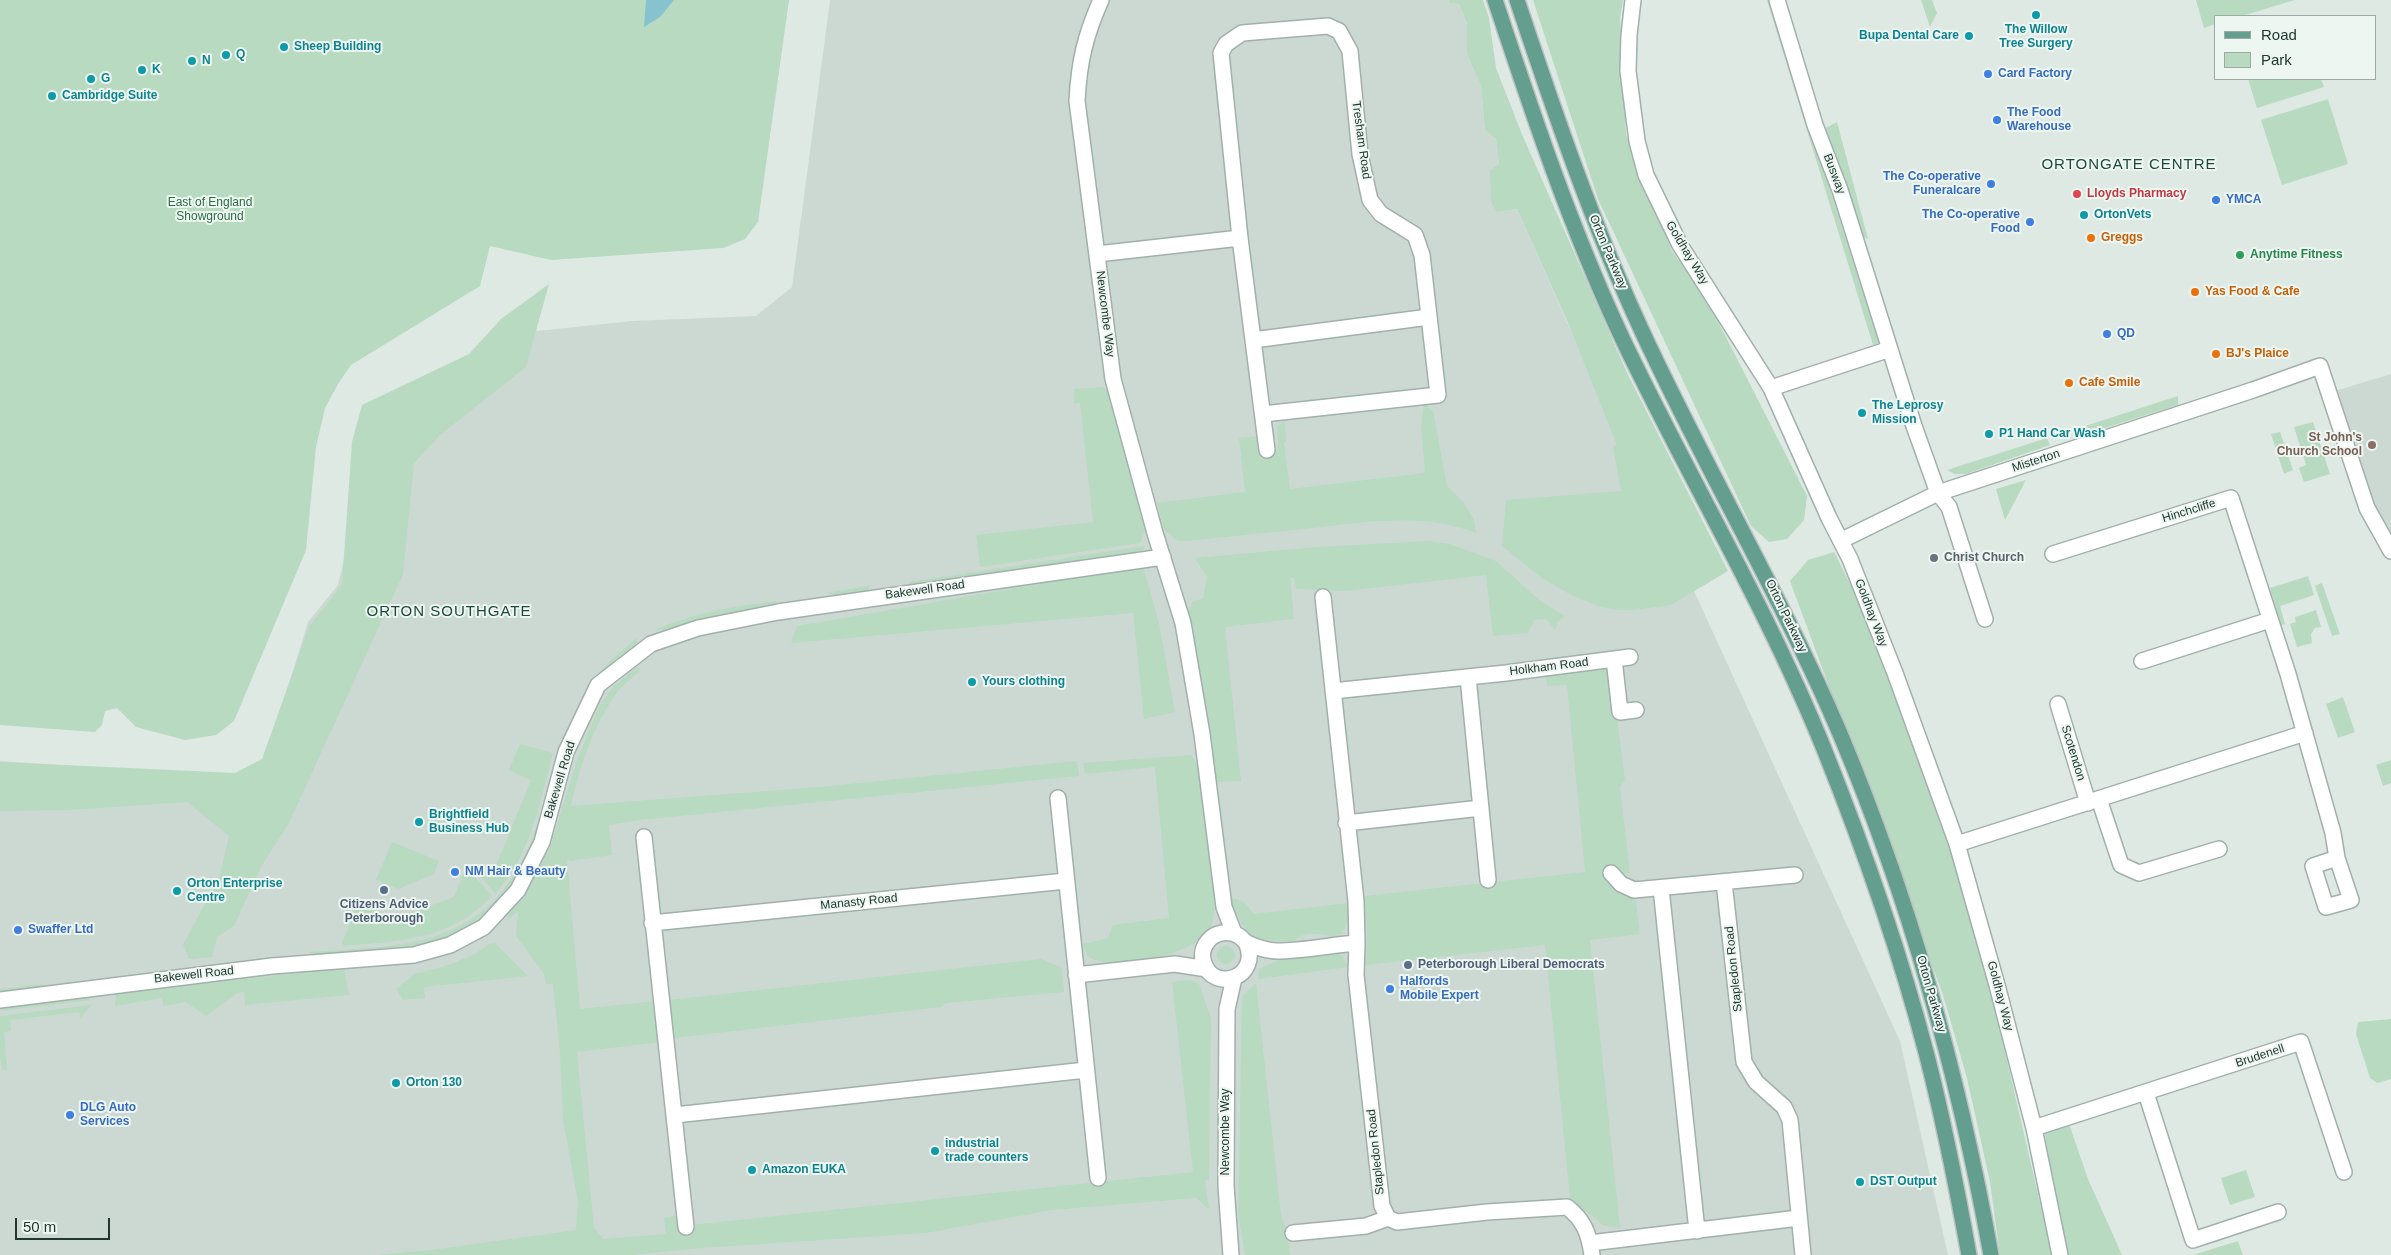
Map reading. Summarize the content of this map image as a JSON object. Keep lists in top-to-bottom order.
{
  "streets": {
    "main road": ["Orton Parkway"],
    "street": [
      "Tresham Road",
      "Busway",
      "Goldhay Way",
      "Newcombe Way",
      "Misterton",
      "Hinchcliffe",
      "Bakewell Road",
      "Holkham Road",
      "Scotendon",
      "Manasty Road",
      "Stapledon Road",
      "Brudenell"
    ]
  },
  "crossings": [
    ["Busway", "Misterton"],
    ["Goldhay Way", "Misterton"],
    ["Goldhay Way", "Brudenell"],
    ["Newcombe Way", "Bakewell Road"]
  ],
  "districts": ["ORTONGATE CENTRE", "ORTON SOUTHGATE"],
  "parks": ["East of England Showground"],
  "places": [
    "The Willow Tree Surgery",
    "Bupa Dental Care",
    "Sheep Building",
    "Q",
    "N",
    "K",
    "Card Factory",
    "G",
    "Cambridge Suite",
    "The Food Warehouse",
    "The Co-operative Funeralcare",
    "Lloyds Pharmacy",
    "YMCA",
    "OrtonVets",
    "The Co-operative Food",
    "Greggs",
    "Anytime Fitness",
    "Yas Food & Cafe",
    "QD",
    "BJ's Plaice",
    "Cafe Smile",
    "The Leprosy Mission",
    "P1 Hand Car Wash",
    "St John's Church School",
    "Christ Church",
    "Yours clothing",
    "Brightfield Business Hub",
    "NM Hair & Beauty",
    "Citizens Advice Peterborough",
    "Orton Enterprise Centre",
    "Swaffer Ltd",
    "Peterborough Liberal Democrats",
    "Halfords Mobile Expert",
    "Orton 130",
    "DLG Auto Services",
    "industrial trade counters",
    "Amazon EUKA",
    "DST Output"
  ],
  "legend": ["Road", "Park"],
  "scale_bar": "50 m"
}
